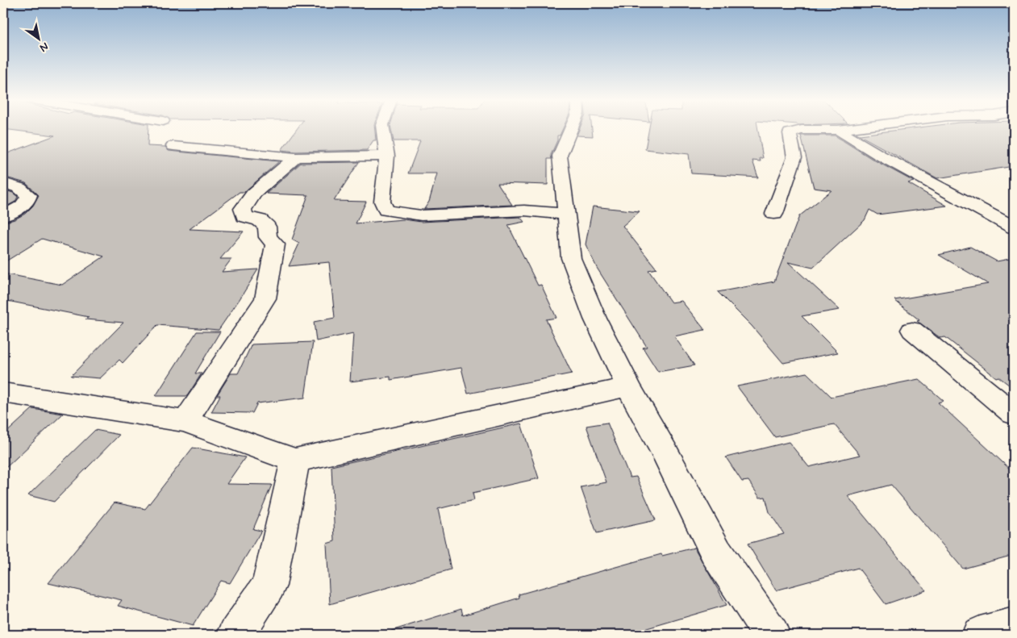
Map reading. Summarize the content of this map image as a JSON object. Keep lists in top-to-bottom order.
{
  "north": "bottom right"
}
